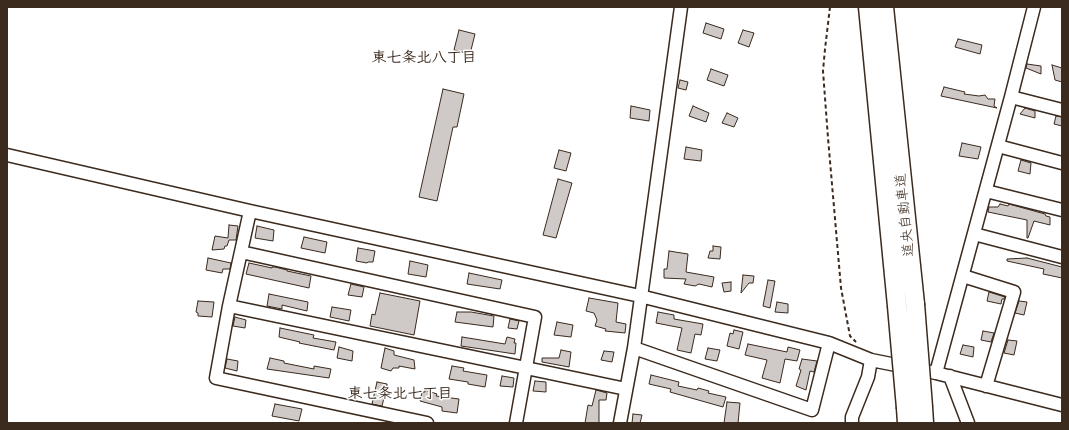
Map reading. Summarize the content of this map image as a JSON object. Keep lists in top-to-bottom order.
{
  "streets": {
    "highway": ["道央自動車道"]
  },
  "districts": ["東七条北八丁目", "東七条北七丁目"]
}
